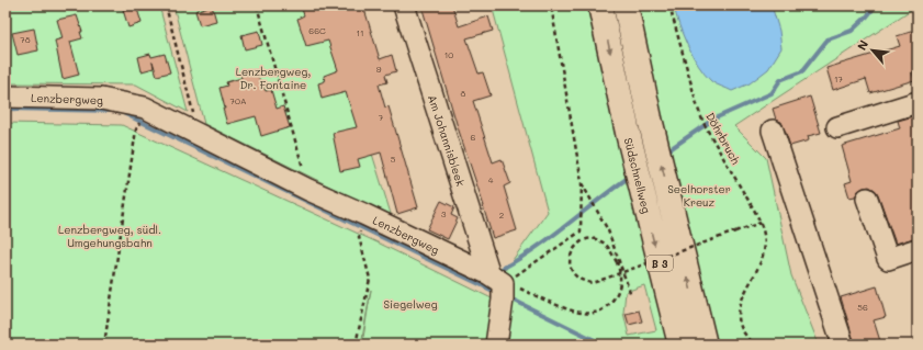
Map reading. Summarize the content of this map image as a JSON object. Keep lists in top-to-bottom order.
{
  "streets": {
    "highway": ["Südschnellweg", "B 3"],
    "street": ["Lenzbergweg", "Am Johannisbleek"],
    "path": ["Döhrbruch"]
  },
  "crossings": [
    ["Lenzbergweg", "Am Johannisbleek"]
  ],
  "parks": [
    "Lenzbergweg, Dr. Fontaine",
    "Seelhorster Kreuz",
    "Lenzbergweg, südl. Umgehungsbahn",
    "Siegelweg"
  ],
  "house_numbers": [
    "66C",
    "11",
    "78",
    "10",
    "9",
    "17",
    "8",
    "70A",
    "7",
    "6",
    "5",
    "4",
    "3",
    "2",
    "56"
  ],
  "north": "top left"
}
